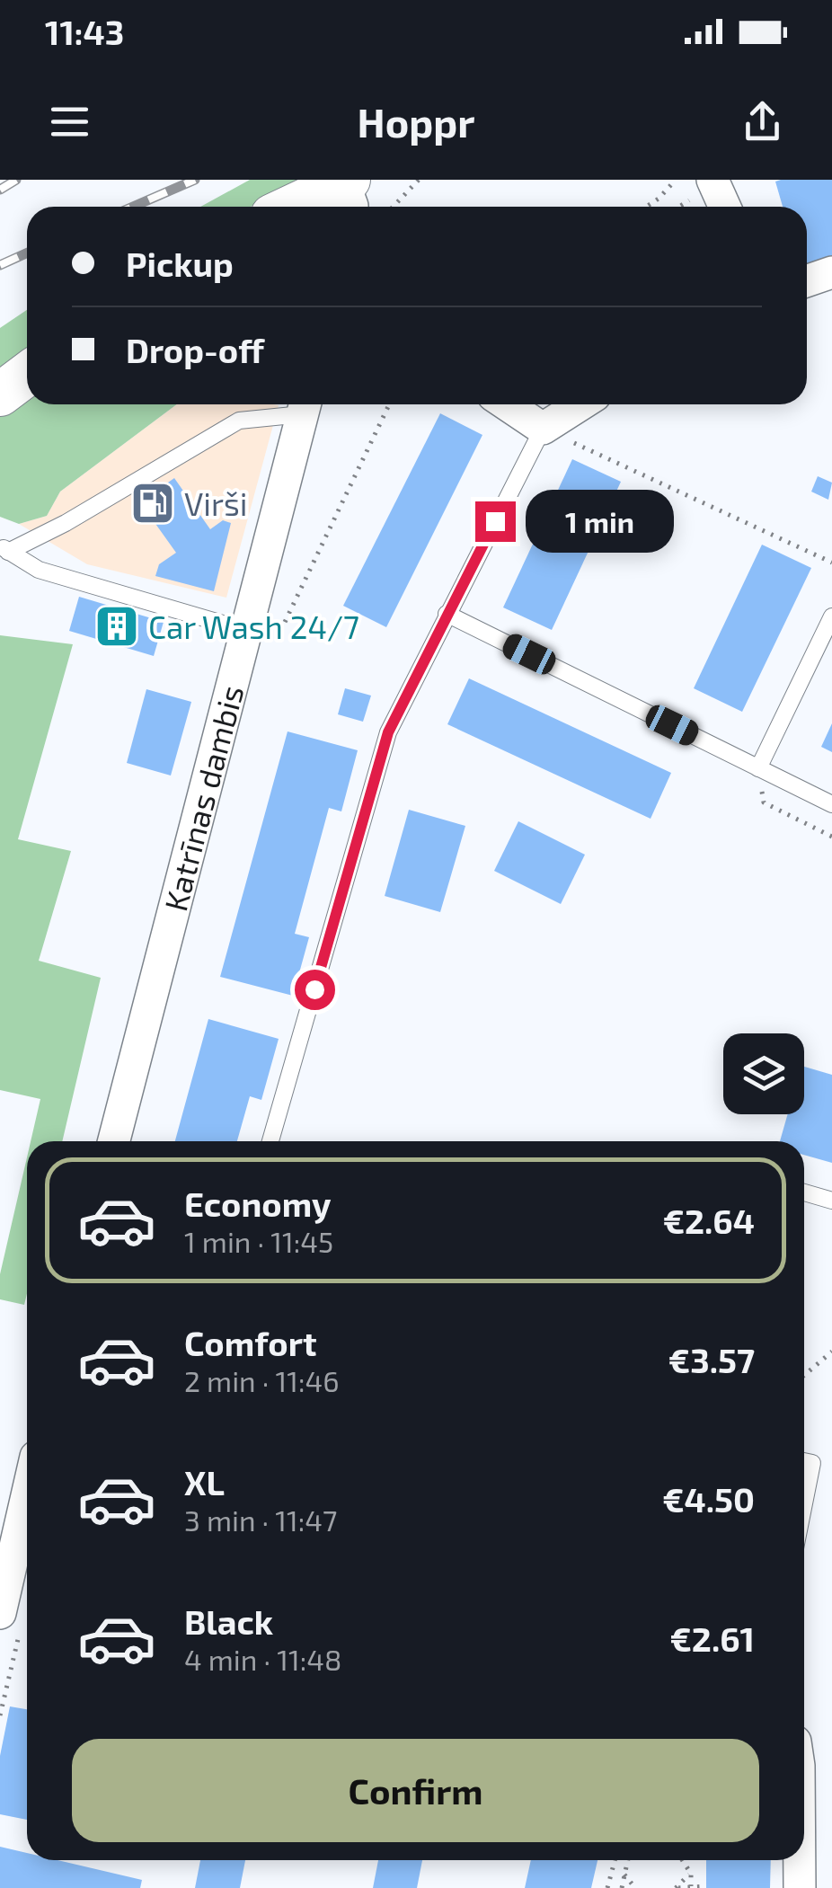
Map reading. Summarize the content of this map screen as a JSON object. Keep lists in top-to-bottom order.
{
  "streets": {
    "street": ["Katrīnas dambis"]
  },
  "places": {
    "fuel station": ["Virši"],
    "building": ["Car Wash 24/7"]
  },
  "page": {
    "status": "11:43",
    "header": "Hoppr",
    "banner": ["Pickup", "Drop-off"],
    "bubble": "1 min",
    "list": [
      {
        "name": "Economy",
        "note": "1 min · 11:45",
        "value": "€2.64"
      },
      {
        "name": "Comfort",
        "note": "2 min · 11:46",
        "value": "€3.57"
      },
      {
        "name": "XL",
        "note": "3 min · 11:47",
        "value": "€4.50"
      },
      {
        "name": "Black",
        "note": "4 min · 11:48",
        "value": "€2.61"
      }
    ],
    "buttons": "Confirm"
  }
}
